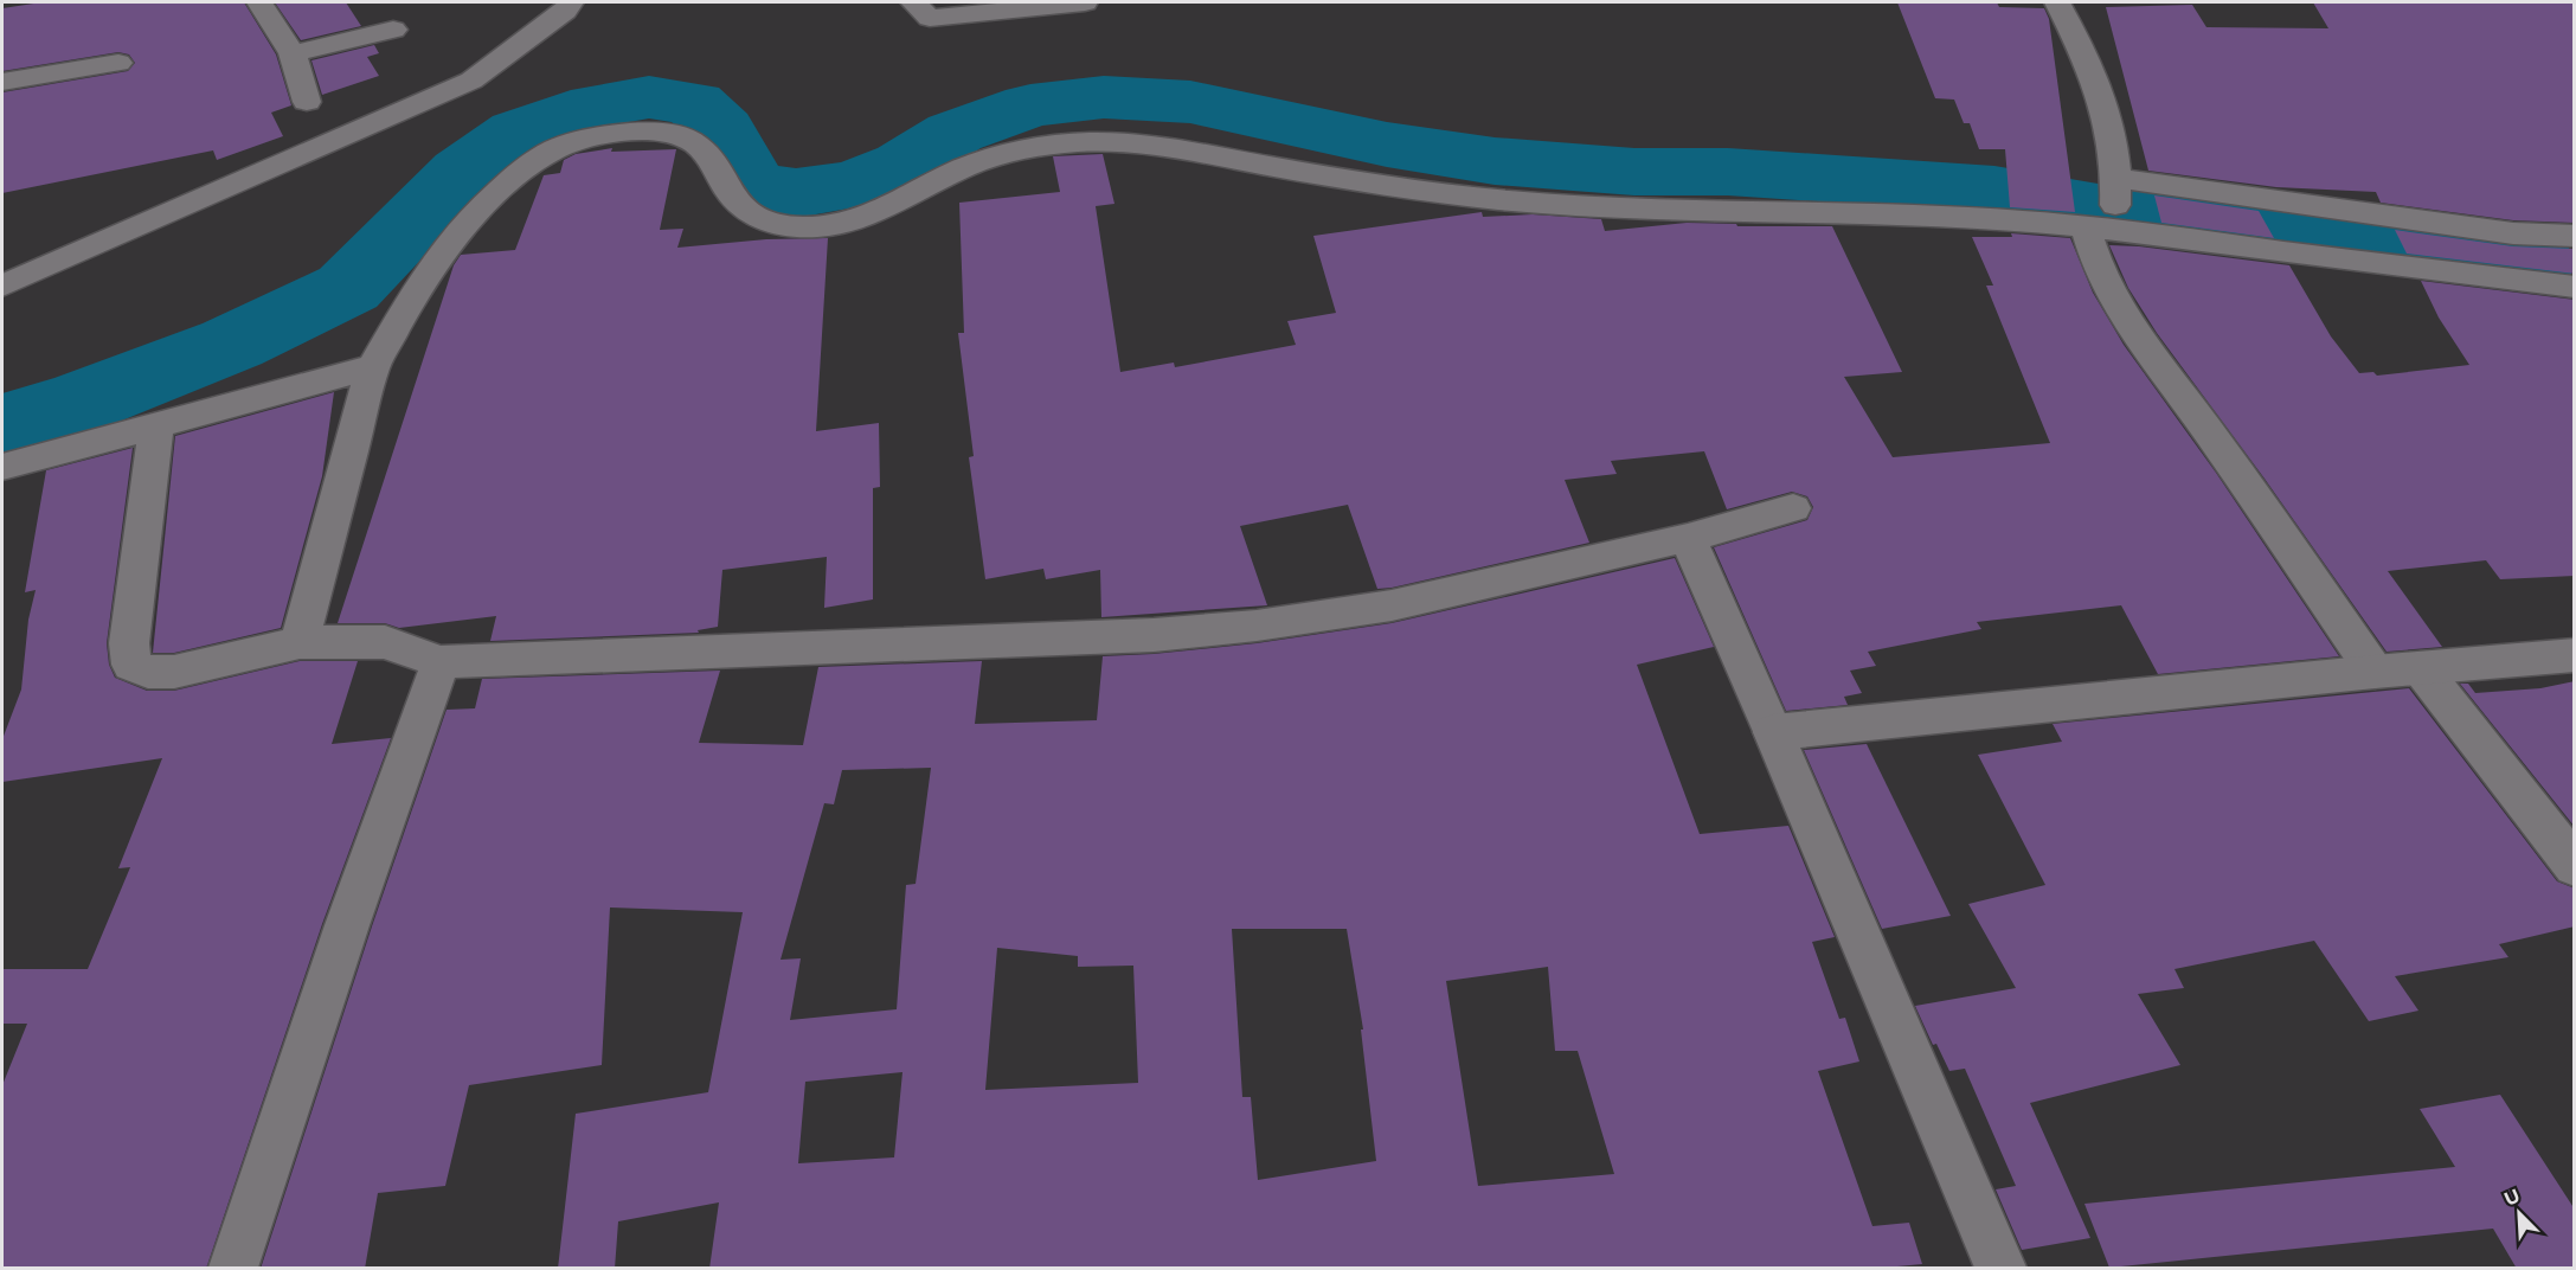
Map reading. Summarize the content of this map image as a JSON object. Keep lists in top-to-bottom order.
{
  "north": "top left"
}
